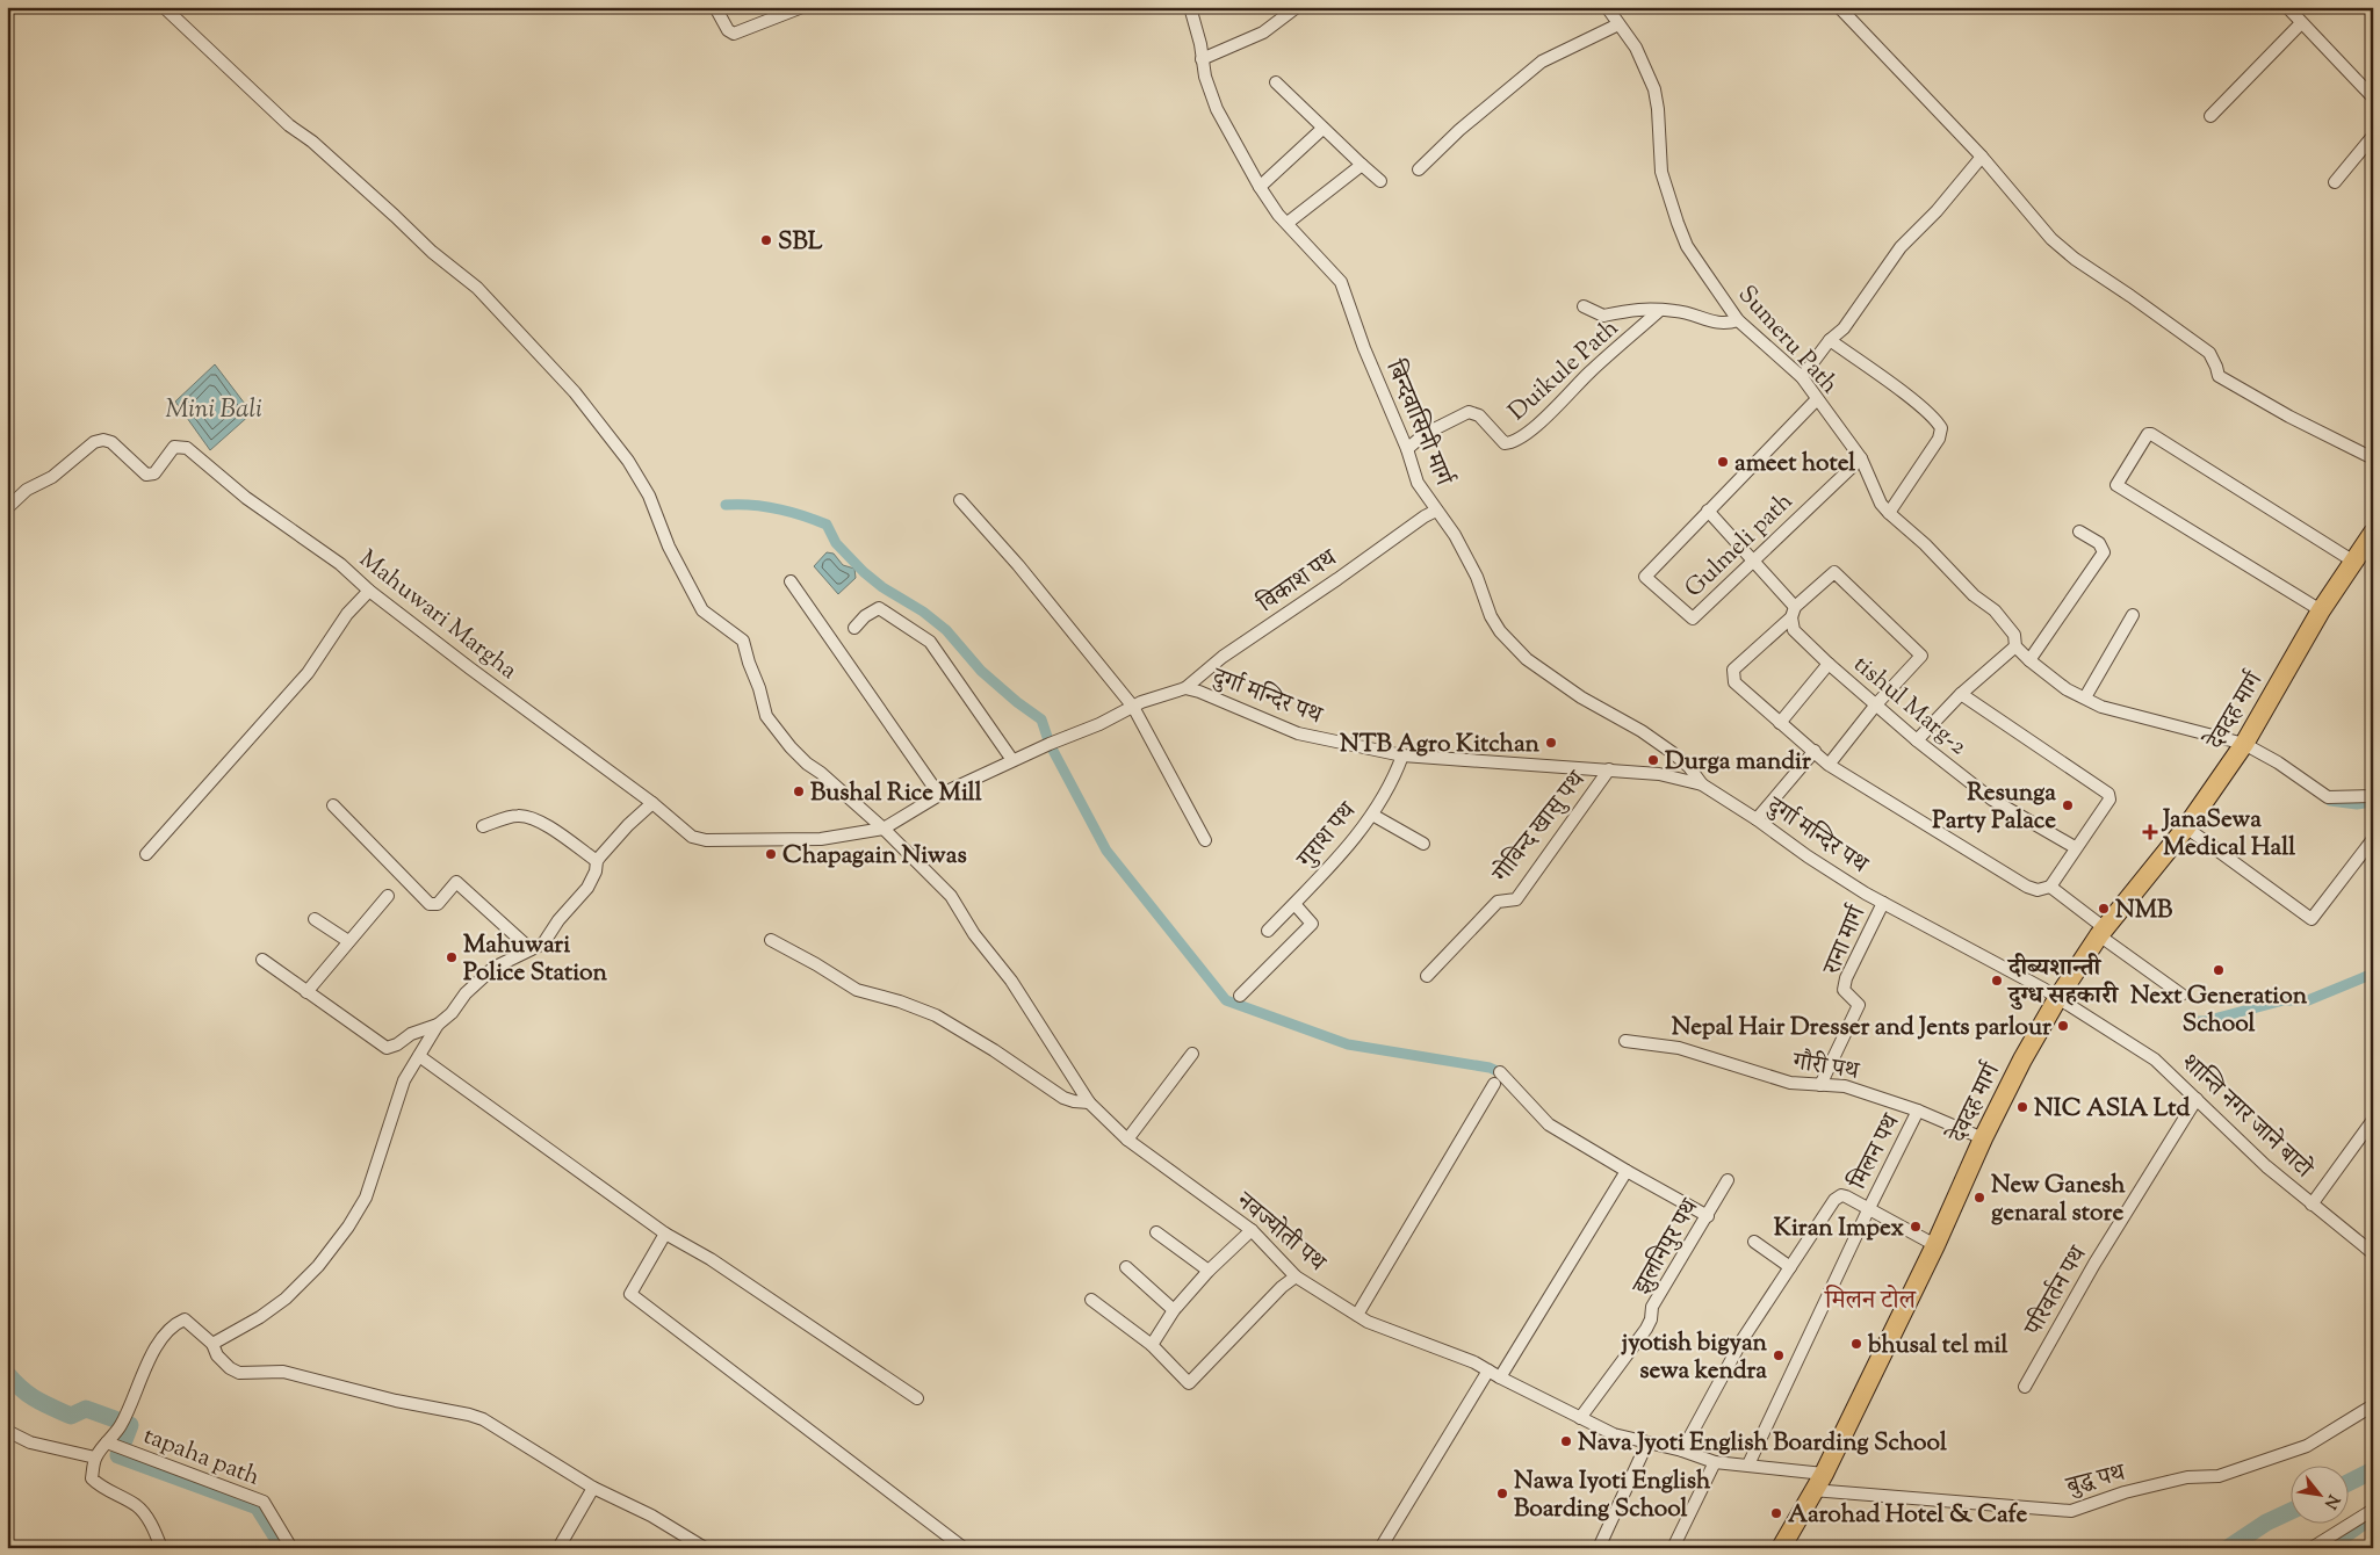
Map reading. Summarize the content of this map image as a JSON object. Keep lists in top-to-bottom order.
{
  "streets": {
    "main road": ["देवदह मार्ग"],
    "street": [
      "Sumeru Path",
      "Duikule Path",
      "बिन्दवासिनी मार्ग",
      "Gulmeli path",
      "विकाश पथ",
      "Mahuwari Margha",
      "दुर्गा मन्दिर पथ",
      "tishul Marg-2",
      "गोविन्द खासु पथ",
      "गुराश पथ",
      "राना मार्ग",
      "गौरी पथ",
      "शान्ति नगर जाने बाटो",
      "मिलन पथ",
      "नवज्योती पथ",
      "झुलनिपुर पथ",
      "परिवर्तन पथ",
      "tapaha path",
      "बुद्ध पथ"
    ]
  },
  "crossings": [
    ["Sumeru Path", "Gulmeli path"],
    ["Sumeru Path", "देवदह मार्ग"],
    ["Duikule Path", "बिन्दवासिनी मार्ग"],
    ["बिन्दवासिनी मार्ग", "विकाश पथ"],
    ["बिन्दवासिनी मार्ग", "दुर्गा मन्दिर पथ"],
    ["Gulmeli path", "tishul Marg-2"],
    ["विकाश पथ", "दुर्गा मन्दिर पथ"],
    ["Mahuwari Margha", "दुर्गा मन्दिर पथ"],
    ["Mahuwari Margha", "नवज्योती पथ"],
    ["दुर्गा मन्दिर पथ", "देवदह मार्ग"],
    ["दुर्गा मन्दिर पथ", "गोविन्द खासु पथ"],
    ["दुर्गा मन्दिर पथ", "गुराश पथ"],
    ["दुर्गा मन्दिर पथ", "राना मार्ग"],
    ["दुर्गा मन्दिर पथ", "शान्ति नगर जाने बाटो"],
    ["दुर्गा मन्दिर पथ", "नवज्योती पथ"],
    ["देवदह मार्ग", "शान्ति नगर जाने बाटो"],
    ["देवदह मार्ग", "मिलन पथ"],
    ["देवदह मार्ग", "नवज्योती पथ"],
    ["देवदह मार्ग", "बुद्ध पथ"],
    ["राना मार्ग", "गौरी पथ"],
    ["गौरी पथ", "मिलन पथ"],
    ["शान्ति नगर जाने बाटो", "परिवर्तन पथ"],
    ["मिलन पथ", "नवज्योती पथ"],
    ["नवज्योती पथ", "झुलनिपुर पथ"]
  ],
  "districts": ["मिलन टोल"],
  "water": ["Mini Bali"],
  "places": {
    "other": [
      "SBL",
      "ameet hotel",
      "NTB Agro Kitchan",
      "Durga mandir",
      "Bushal Rice Mill",
      "Resunga Party Palace",
      "Chapagain Niwas",
      "NMB",
      "Mahuwari Police Station",
      "Next Generation School",
      "दीब्यशान्ती दुग्ध सहकारी",
      "Nepal Hair Dresser and Jents parlour",
      "NIC ASIA Ltd",
      "New Ganesh genaral store",
      "Kiran Impex",
      "bhusal tel mil",
      "jyotish bigyan sewa kendra",
      "Nava Jyoti English Boarding School",
      "Nawa Iyoti English Boarding School",
      "Aarohad Hotel & Cafe"
    ],
    "health": ["JanaSewa Medical Hall"]
  },
  "north": "bottom right"
}
